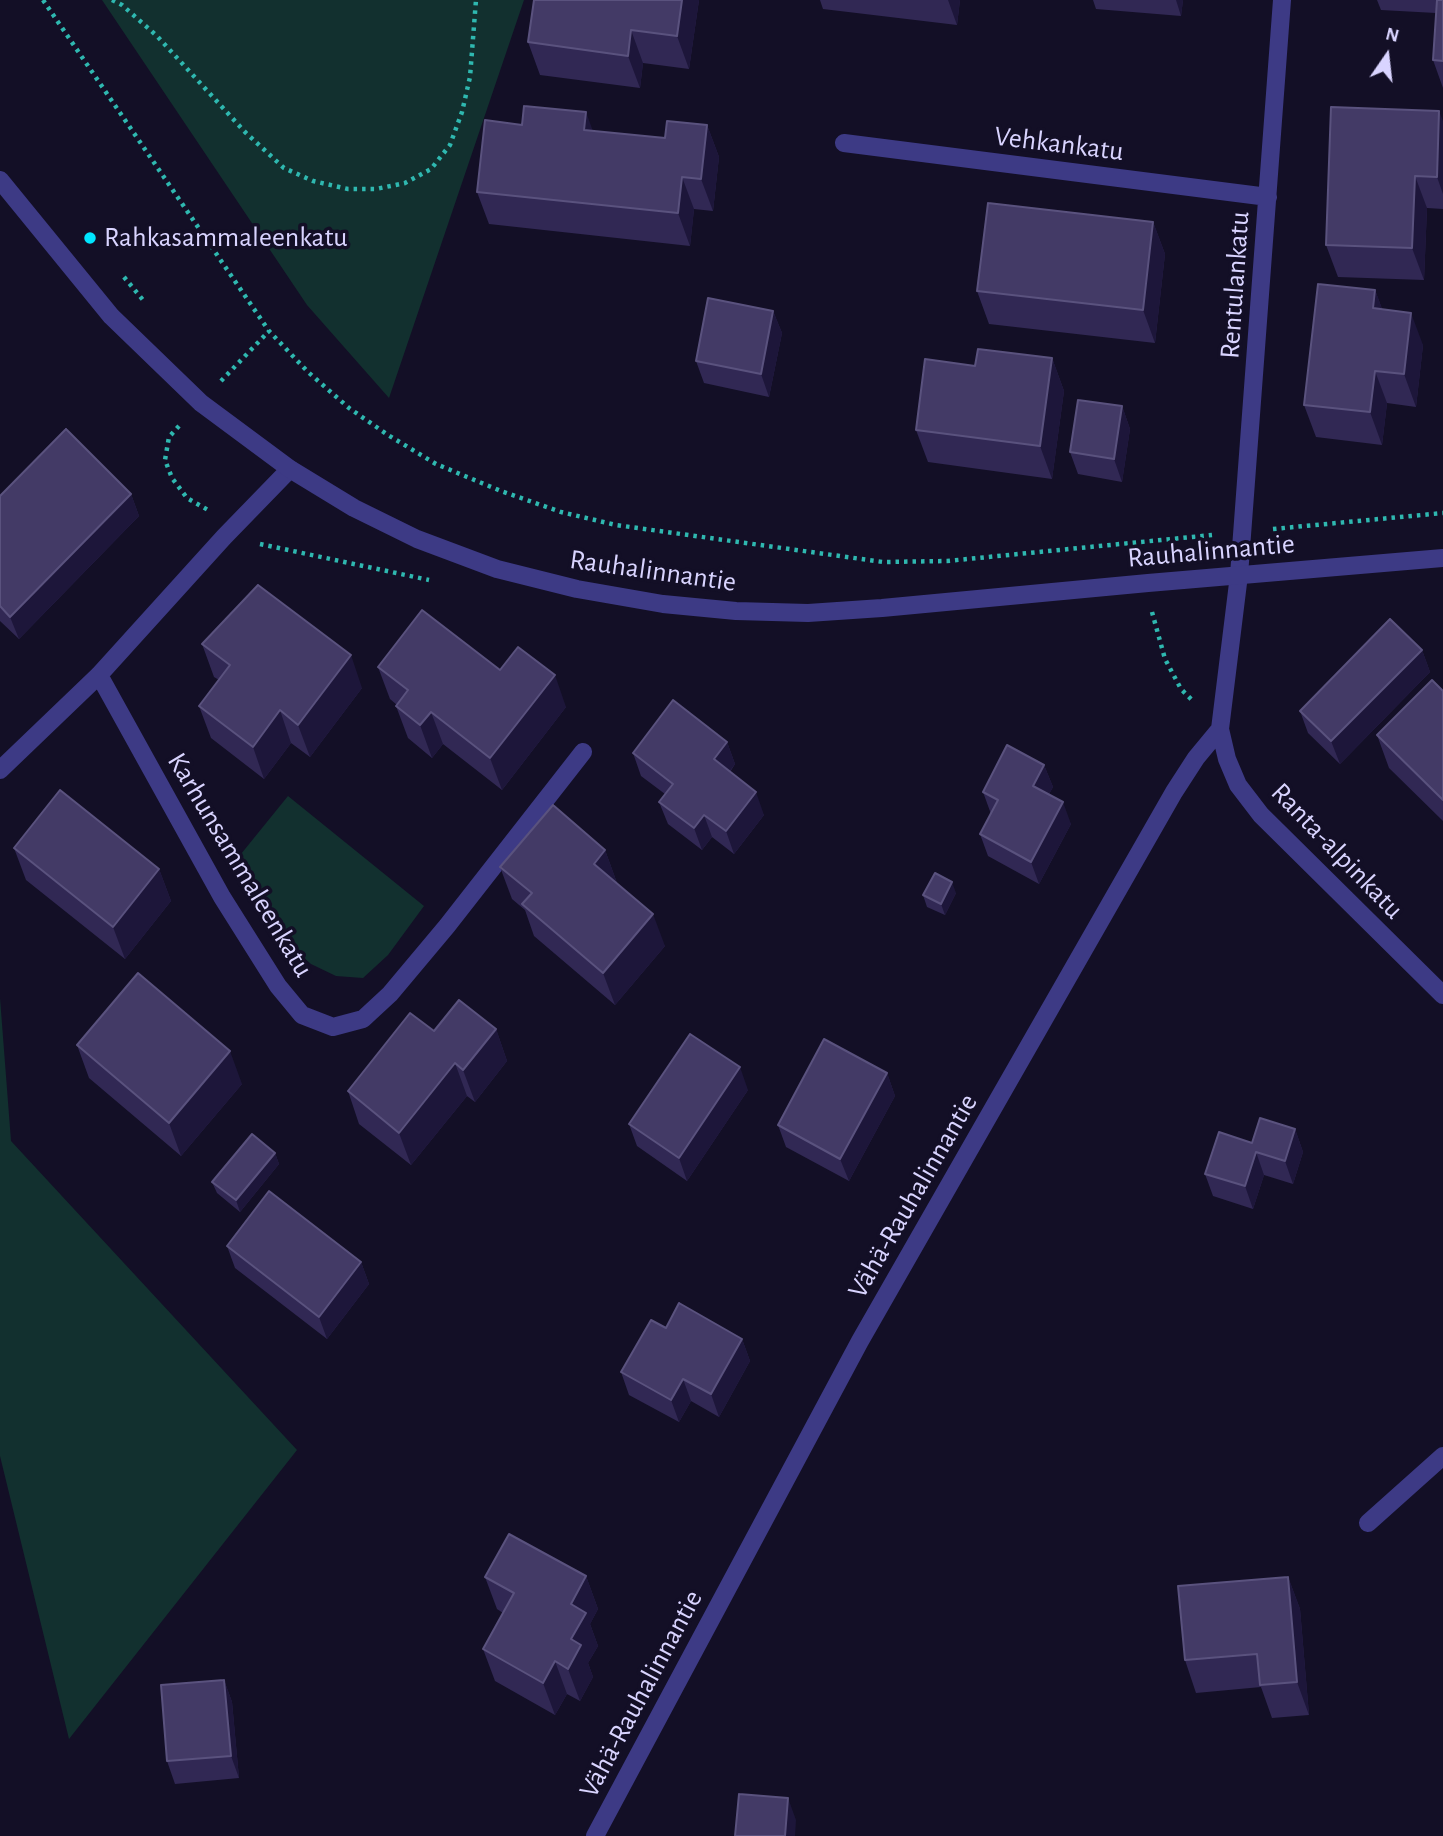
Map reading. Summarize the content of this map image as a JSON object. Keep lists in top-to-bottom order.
{
  "streets": {
    "street": [
      "Vehkankatu",
      "Rentulankatu",
      "Rauhalinnantie",
      "Ranta-alpinkatu",
      "Karhunsammaleenkatu",
      "Vähä-Rauhalinnantie"
    ]
  },
  "crossings": [
    ["Vehkankatu", "Rentulankatu"],
    ["Rentulankatu", "Rauhalinnantie"],
    ["Ranta-alpinkatu", "Vähä-Rauhalinnantie"]
  ],
  "places": ["Rahkasammaleenkatu"],
  "north": "top"
}
